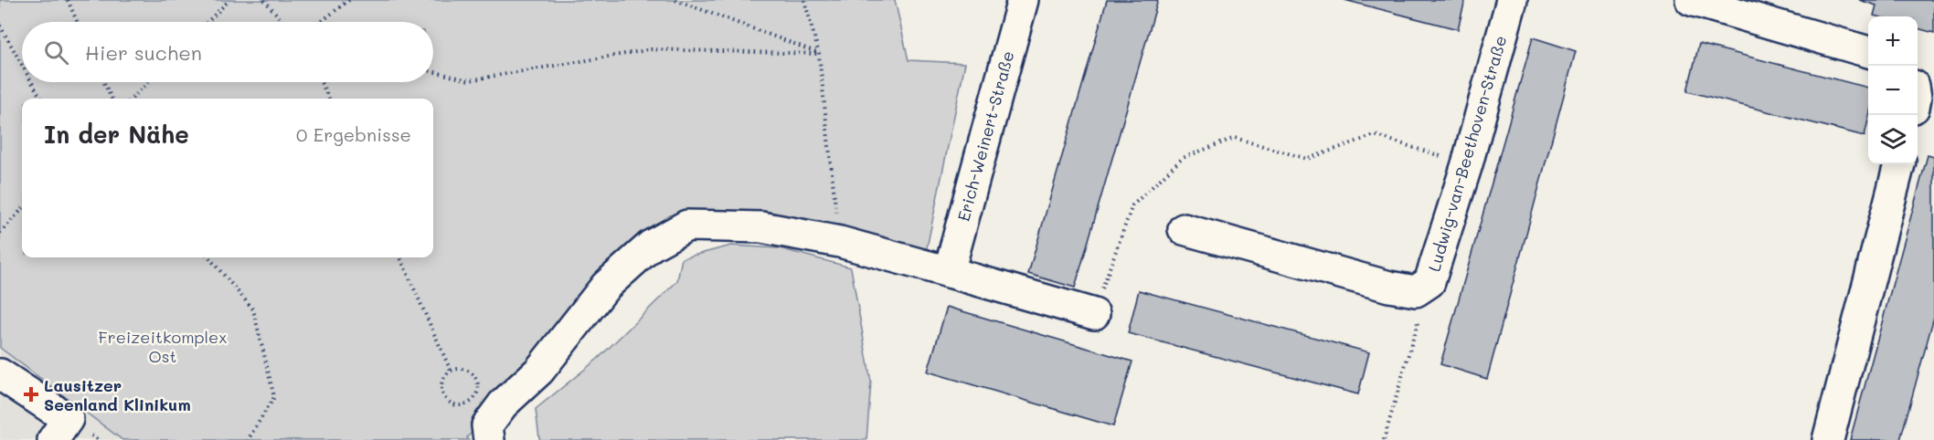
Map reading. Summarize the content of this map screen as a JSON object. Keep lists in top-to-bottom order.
{
  "streets": {
    "street": ["Erich-Weinert-Straße", "Ludwig-van-Beethoven-Straße"]
  },
  "parks": ["Freizeitkomplex Ost"],
  "places": {
    "health": ["Lausitzer Seenland Klinikum"]
  },
  "page": {
    "map_buttons": ["+", "−"],
    "search": "Hier suchen",
    "heading": ["In der Nähe", "0 Ergebnisse"]
  }
}
